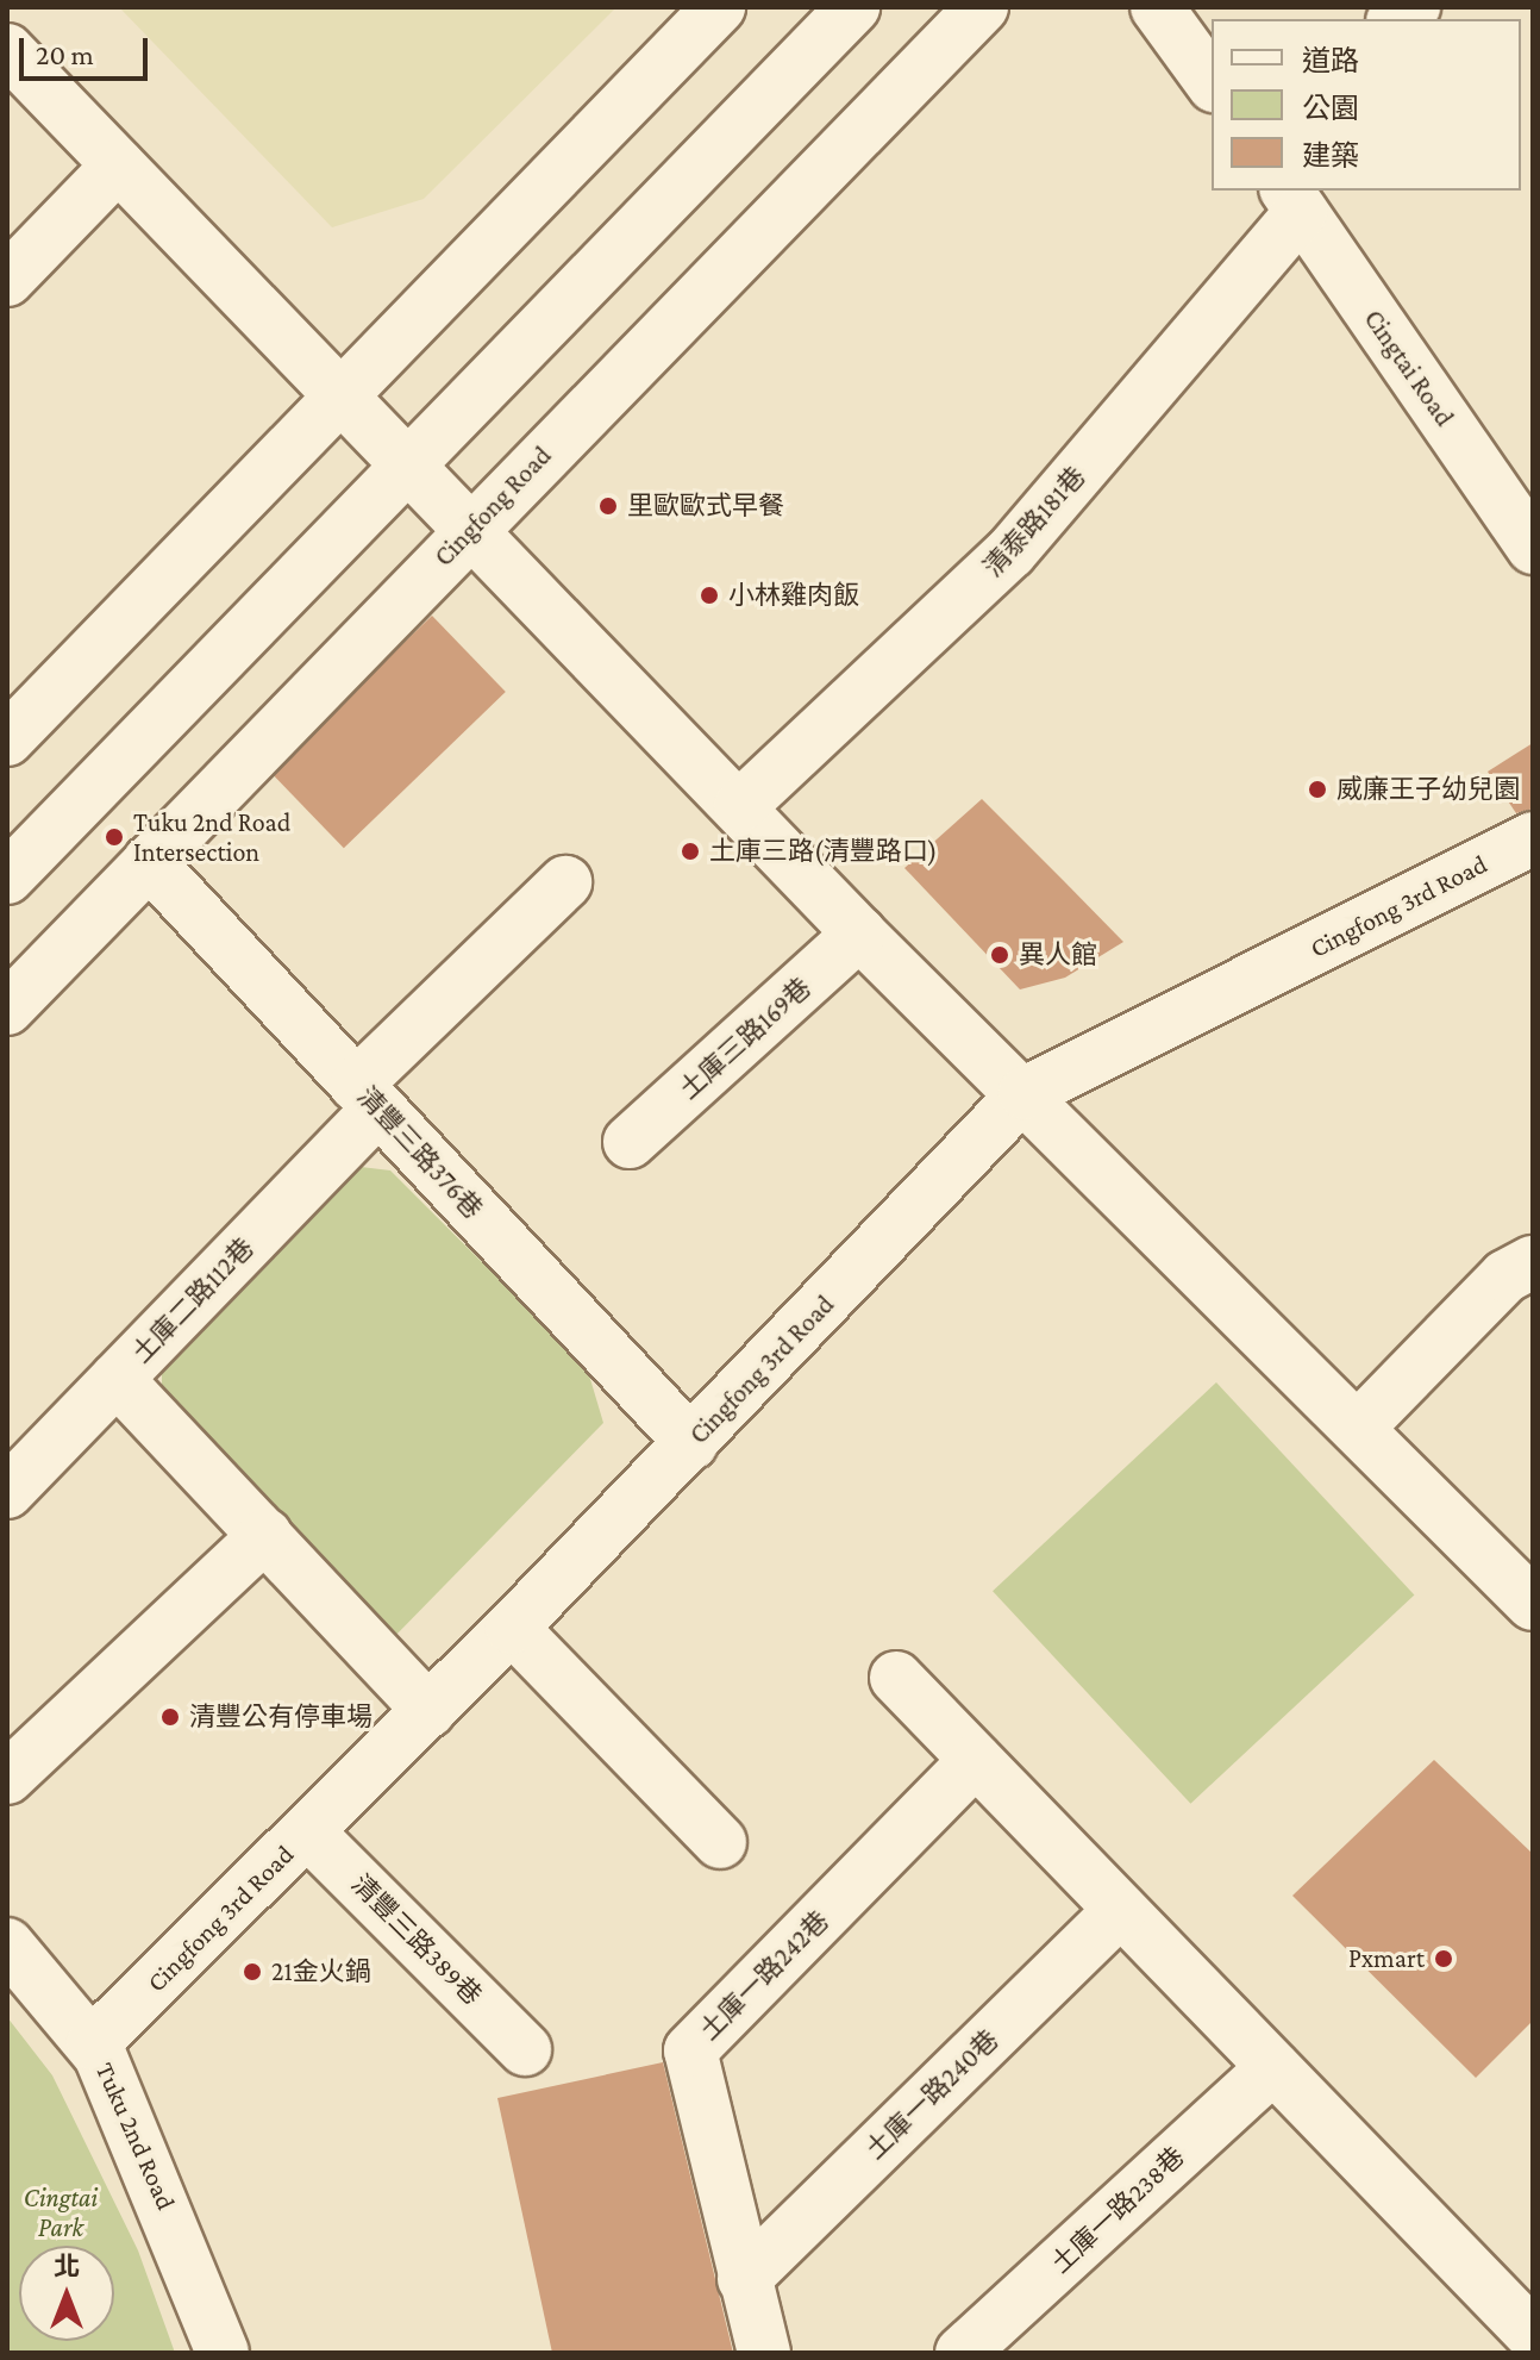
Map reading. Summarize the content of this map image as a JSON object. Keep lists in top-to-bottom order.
{
  "streets": {
    "street": [
      "Cingtai Road",
      "Cingfong Road",
      "清泰路181巷",
      "Cingfong 3rd Road",
      "土庫三路169巷",
      "清豐三路376巷",
      "土庫二路112巷",
      "清豐三路389巷",
      "土庫一路242巷",
      "土庫一路240巷",
      "Tuku 2nd Road",
      "土庫一路238巷"
    ]
  },
  "crossings": [
    ["Cingtai Road", "清泰路181巷"],
    ["Cingfong Road", "清豐三路376巷"],
    ["Cingfong 3rd Road", "清豐三路376巷"],
    ["Cingfong 3rd Road", "清豐三路389巷"],
    ["Cingfong 3rd Road", "Tuku 2nd Road"],
    ["清豐三路376巷", "土庫二路112巷"],
    ["土庫一路242巷", "土庫一路240巷"]
  ],
  "parks": ["Cingtai Park"],
  "places": [
    "里歐歐式早餐",
    "小林雞肉飯",
    "威廉王子幼兒園",
    "Tuku 2nd Road Intersection",
    "土庫三路(清豐路口)",
    "異人館",
    "清豐公有停車場",
    "Pxmart",
    "21金火鍋"
  ],
  "legend": ["道路", "公園", "建築"],
  "scale_bar": "20 m",
  "north": "top"
}
